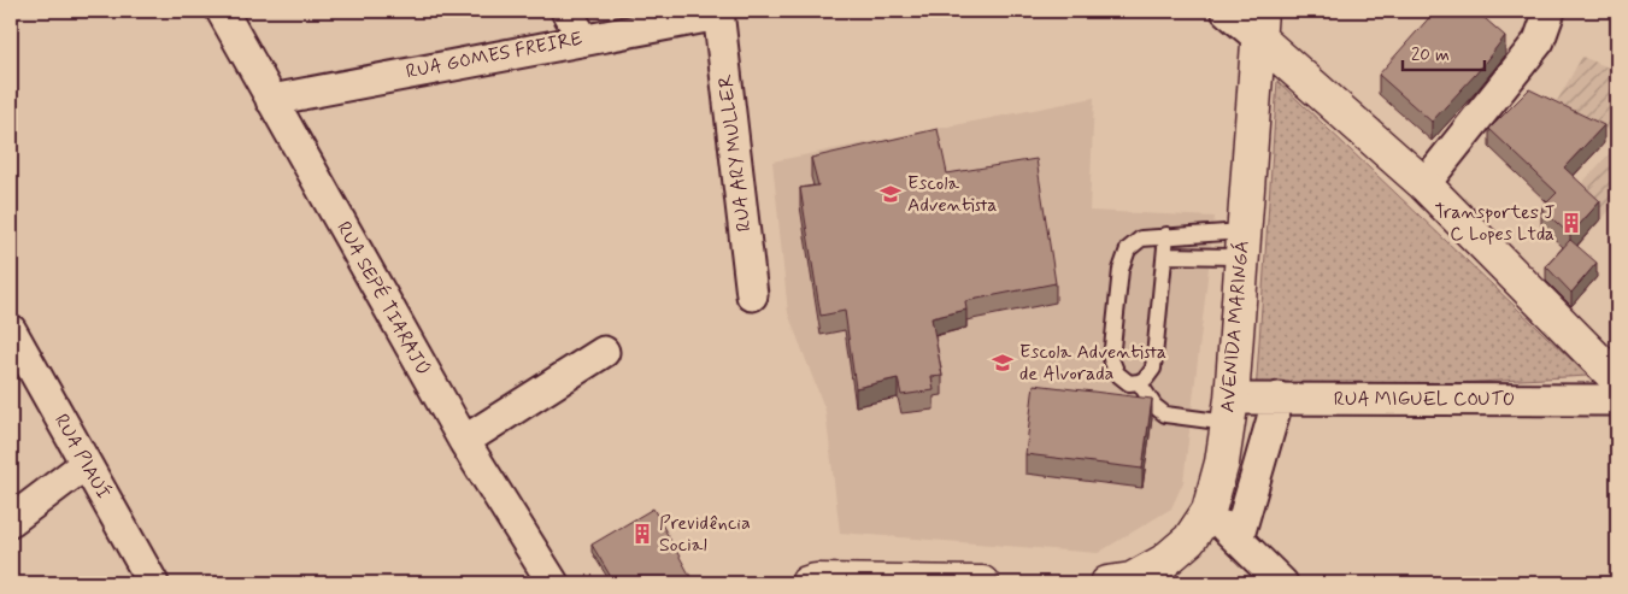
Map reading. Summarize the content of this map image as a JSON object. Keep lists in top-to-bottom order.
{
  "streets": {
    "main road": ["AVENIDA MARINGÁ"],
    "street": [
      "RUA GOMES FREIRE",
      "RUA ARY MULLER",
      "RUA SEPÉ TIARAJÚ",
      "RUA MIGUEL COUTO",
      "RUA PIAUÍ"
    ]
  },
  "crossings": [
    ["RUA GOMES FREIRE", "RUA ARY MULLER"],
    ["RUA GOMES FREIRE", "RUA SEPÉ TIARAJÚ"],
    ["AVENIDA MARINGÁ", "RUA MIGUEL COUTO"]
  ],
  "places": {
    "school or university": ["Escola Adventista", "Escola Adventista de Alvorada"],
    "building": ["Transportes J C Lopes Ltda", "Previdência Social"]
  },
  "scale_bar": "20 m"
}
